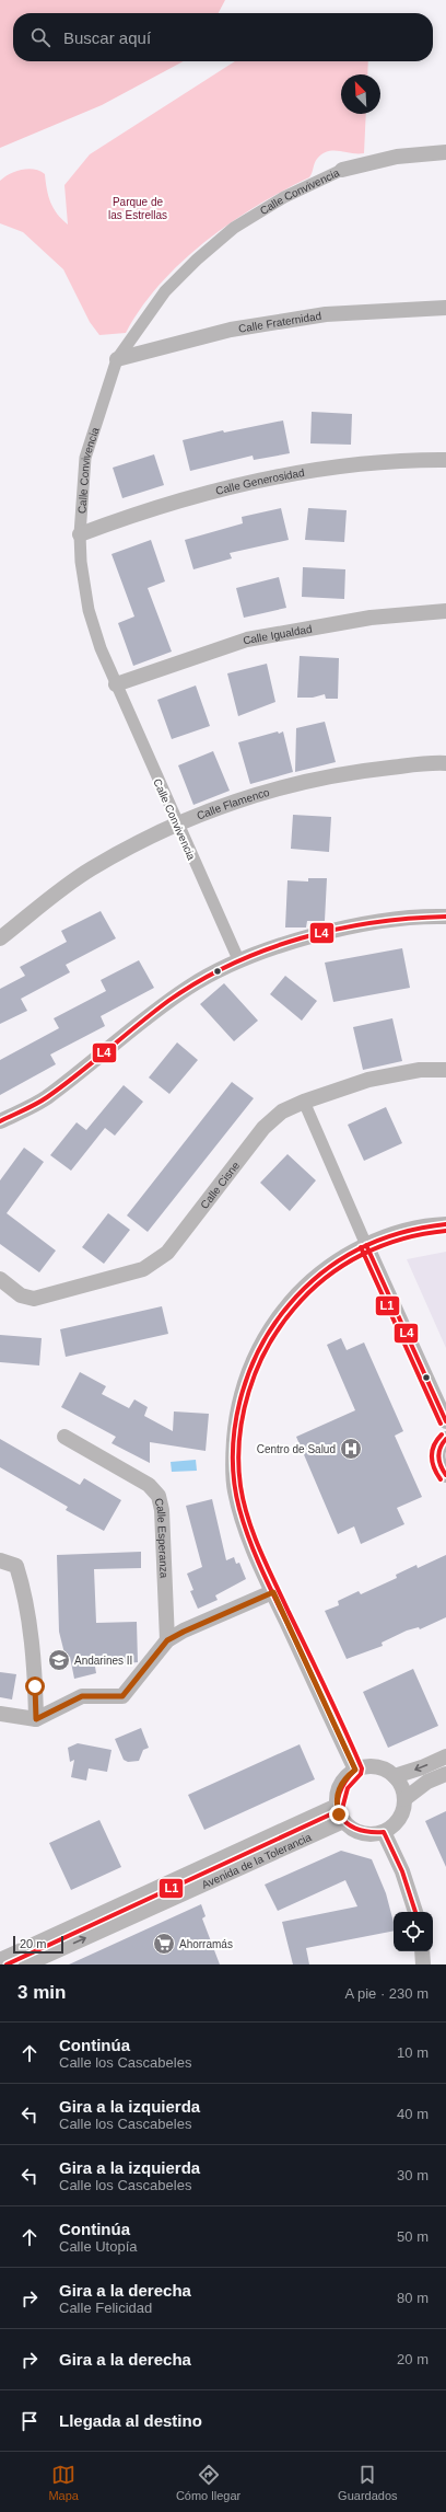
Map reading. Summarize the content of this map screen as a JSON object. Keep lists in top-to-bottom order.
{
  "streets": {
    "street": [
      "Calle Convivencia",
      "Calle Fraternidad",
      "Calle Generosidad",
      "Calle Igualdad",
      "Calle Flamenco",
      "Calle Cisne",
      "Calle Esperanza",
      "Avenida de la Tolerancia"
    ]
  },
  "crossings": [
    ["Calle Convivencia", "Calle Fraternidad"],
    ["Calle Convivencia", "Calle Generosidad"],
    ["Calle Convivencia", "Calle Igualdad"],
    ["Calle Convivencia", "Calle Flamenco"]
  ],
  "parks": ["Parque de las Estrellas"],
  "places": {
    "hospital": ["Centro de Salud"],
    "school or university": ["Andarines II"],
    "supermarket": ["Ahorramás"]
  },
  "lines": ["transit line L4", "transit line L1"],
  "scale_bar": "20 m",
  "north": "top left",
  "page": {
    "search": "Buscar aquí",
    "scale": "20 m",
    "heading": ["3 min", "A pie · 230 m"],
    "list": [
      ["Continúa", "Calle los Cascabeles", "10 m"],
      ["Gira a la izquierda", "Calle los Cascabeles", "40 m"],
      ["Gira a la izquierda", "Calle los Cascabeles", "30 m"],
      ["Continúa", "Calle Utopía", "50 m"],
      ["Gira a la derecha", "Calle Felicidad", "80 m"],
      ["Gira a la derecha", "20 m"],
      "Llegada al destino"
    ],
    "nav": ["Mapa", "Cómo llegar", "Guardados"]
  }
}
